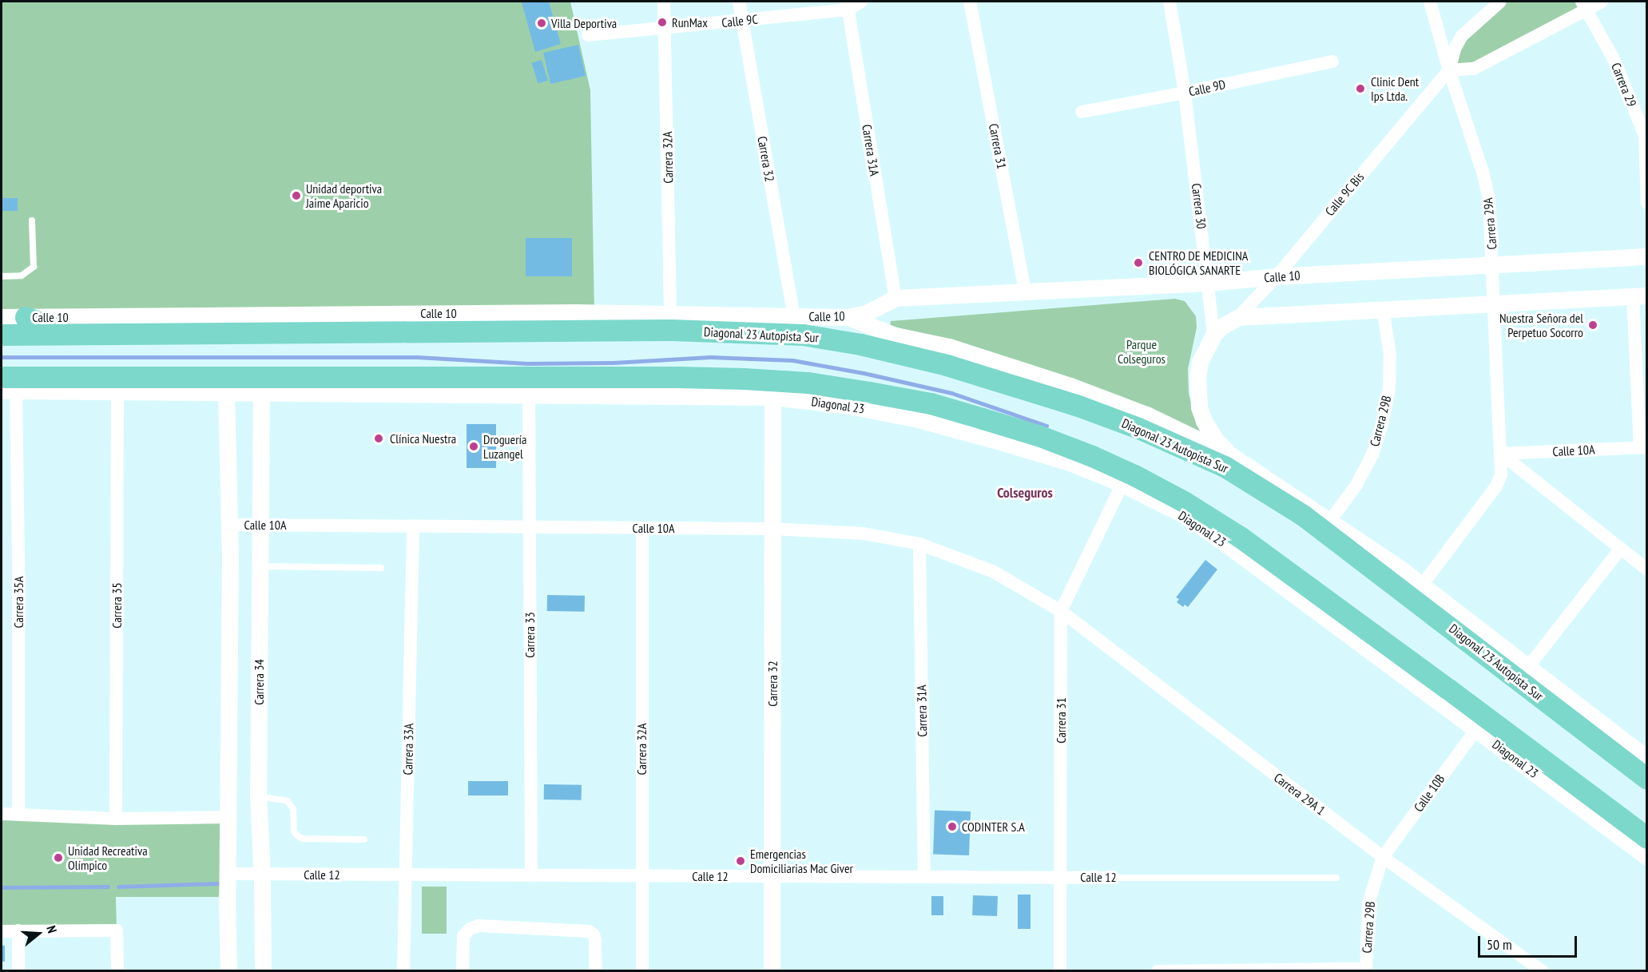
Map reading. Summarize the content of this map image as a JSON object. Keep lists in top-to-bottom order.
{
  "streets": {
    "main road": ["Calle 10", "Diagonal 23 Autopista Sur"],
    "street": [
      "Calle 9C",
      "Carrera 29",
      "Calle 9D",
      "Carrera 31",
      "Carrera 31A",
      "Carrera 32A",
      "Carrera 32",
      "Calle 9C Bis",
      "Carrera 30",
      "Carrera 29A",
      "Diagonal 23",
      "Carrera 29B",
      "Calle 10A",
      "Carrera 35A",
      "Carrera 35",
      "Carrera 33",
      "Carrera 34",
      "Carrera 33A",
      "Calle 10B",
      "Carrera 29A 1",
      "Calle 12"
    ]
  },
  "crossings": [
    ["Calle 9C", "Carrera 31A"],
    ["Calle 9C", "Carrera 32A"],
    ["Calle 9C", "Carrera 32"],
    ["Calle 9D", "Carrera 30"],
    ["Carrera 31", "Calle 10"],
    ["Carrera 31", "Diagonal 23"],
    ["Carrera 31", "Calle 10A"],
    ["Carrera 31", "Carrera 29A 1"],
    ["Carrera 31", "Calle 12"],
    ["Carrera 31A", "Calle 10"],
    ["Carrera 31A", "Calle 10A"],
    ["Carrera 31A", "Calle 12"],
    ["Carrera 32A", "Calle 10"],
    ["Carrera 32A", "Diagonal 23 Autopista Sur"],
    ["Carrera 32A", "Calle 10A"],
    ["Carrera 32A", "Calle 12"],
    ["Carrera 32", "Calle 10"],
    ["Carrera 32", "Diagonal 23"],
    ["Carrera 32", "Calle 10A"],
    ["Carrera 32", "Calle 12"],
    ["Calle 9C Bis", "Carrera 29A"],
    ["Calle 9C Bis", "Calle 10"],
    ["Carrera 30", "Calle 10"],
    ["Carrera 29A", "Calle 10"],
    ["Carrera 29A", "Diagonal 23 Autopista Sur"],
    ["Carrera 29A", "Calle 10A"],
    ["Calle 10", "Diagonal 23 Autopista Sur"],
    ["Diagonal 23", "Calle 10B"],
    ["Carrera 29B", "Calle 10B"],
    ["Carrera 29B", "Carrera 29A 1"],
    ["Calle 10A", "Carrera 33"],
    ["Calle 10A", "Carrera 34"],
    ["Calle 10A", "Carrera 33A"],
    ["Calle 10A", "Carrera 29A 1"],
    ["Carrera 33", "Calle 12"],
    ["Carrera 34", "Calle 12"],
    ["Carrera 33A", "Calle 12"],
    ["Calle 10B", "Carrera 29A 1"]
  ],
  "districts": ["Colseguros"],
  "parks": ["Parque Colseguros"],
  "places": [
    "RunMax",
    "Villa Deportiva",
    "Clinic Dent Ips Ltda.",
    "Unidad deportiva Jaime Aparicio",
    "CENTRO DE MEDICINA BIOLÓGICA SANARTE",
    "Nuestra Señora del Perpetuo Socorro",
    "Clínica Nuestra",
    "Droguería Luzangel",
    "CODINTER S.A",
    "Unidad Recreativa Olímpico",
    "Emergencias Domiciliarias Mac Giver"
  ],
  "scale_bar": "50 m",
  "north": "right"
}
